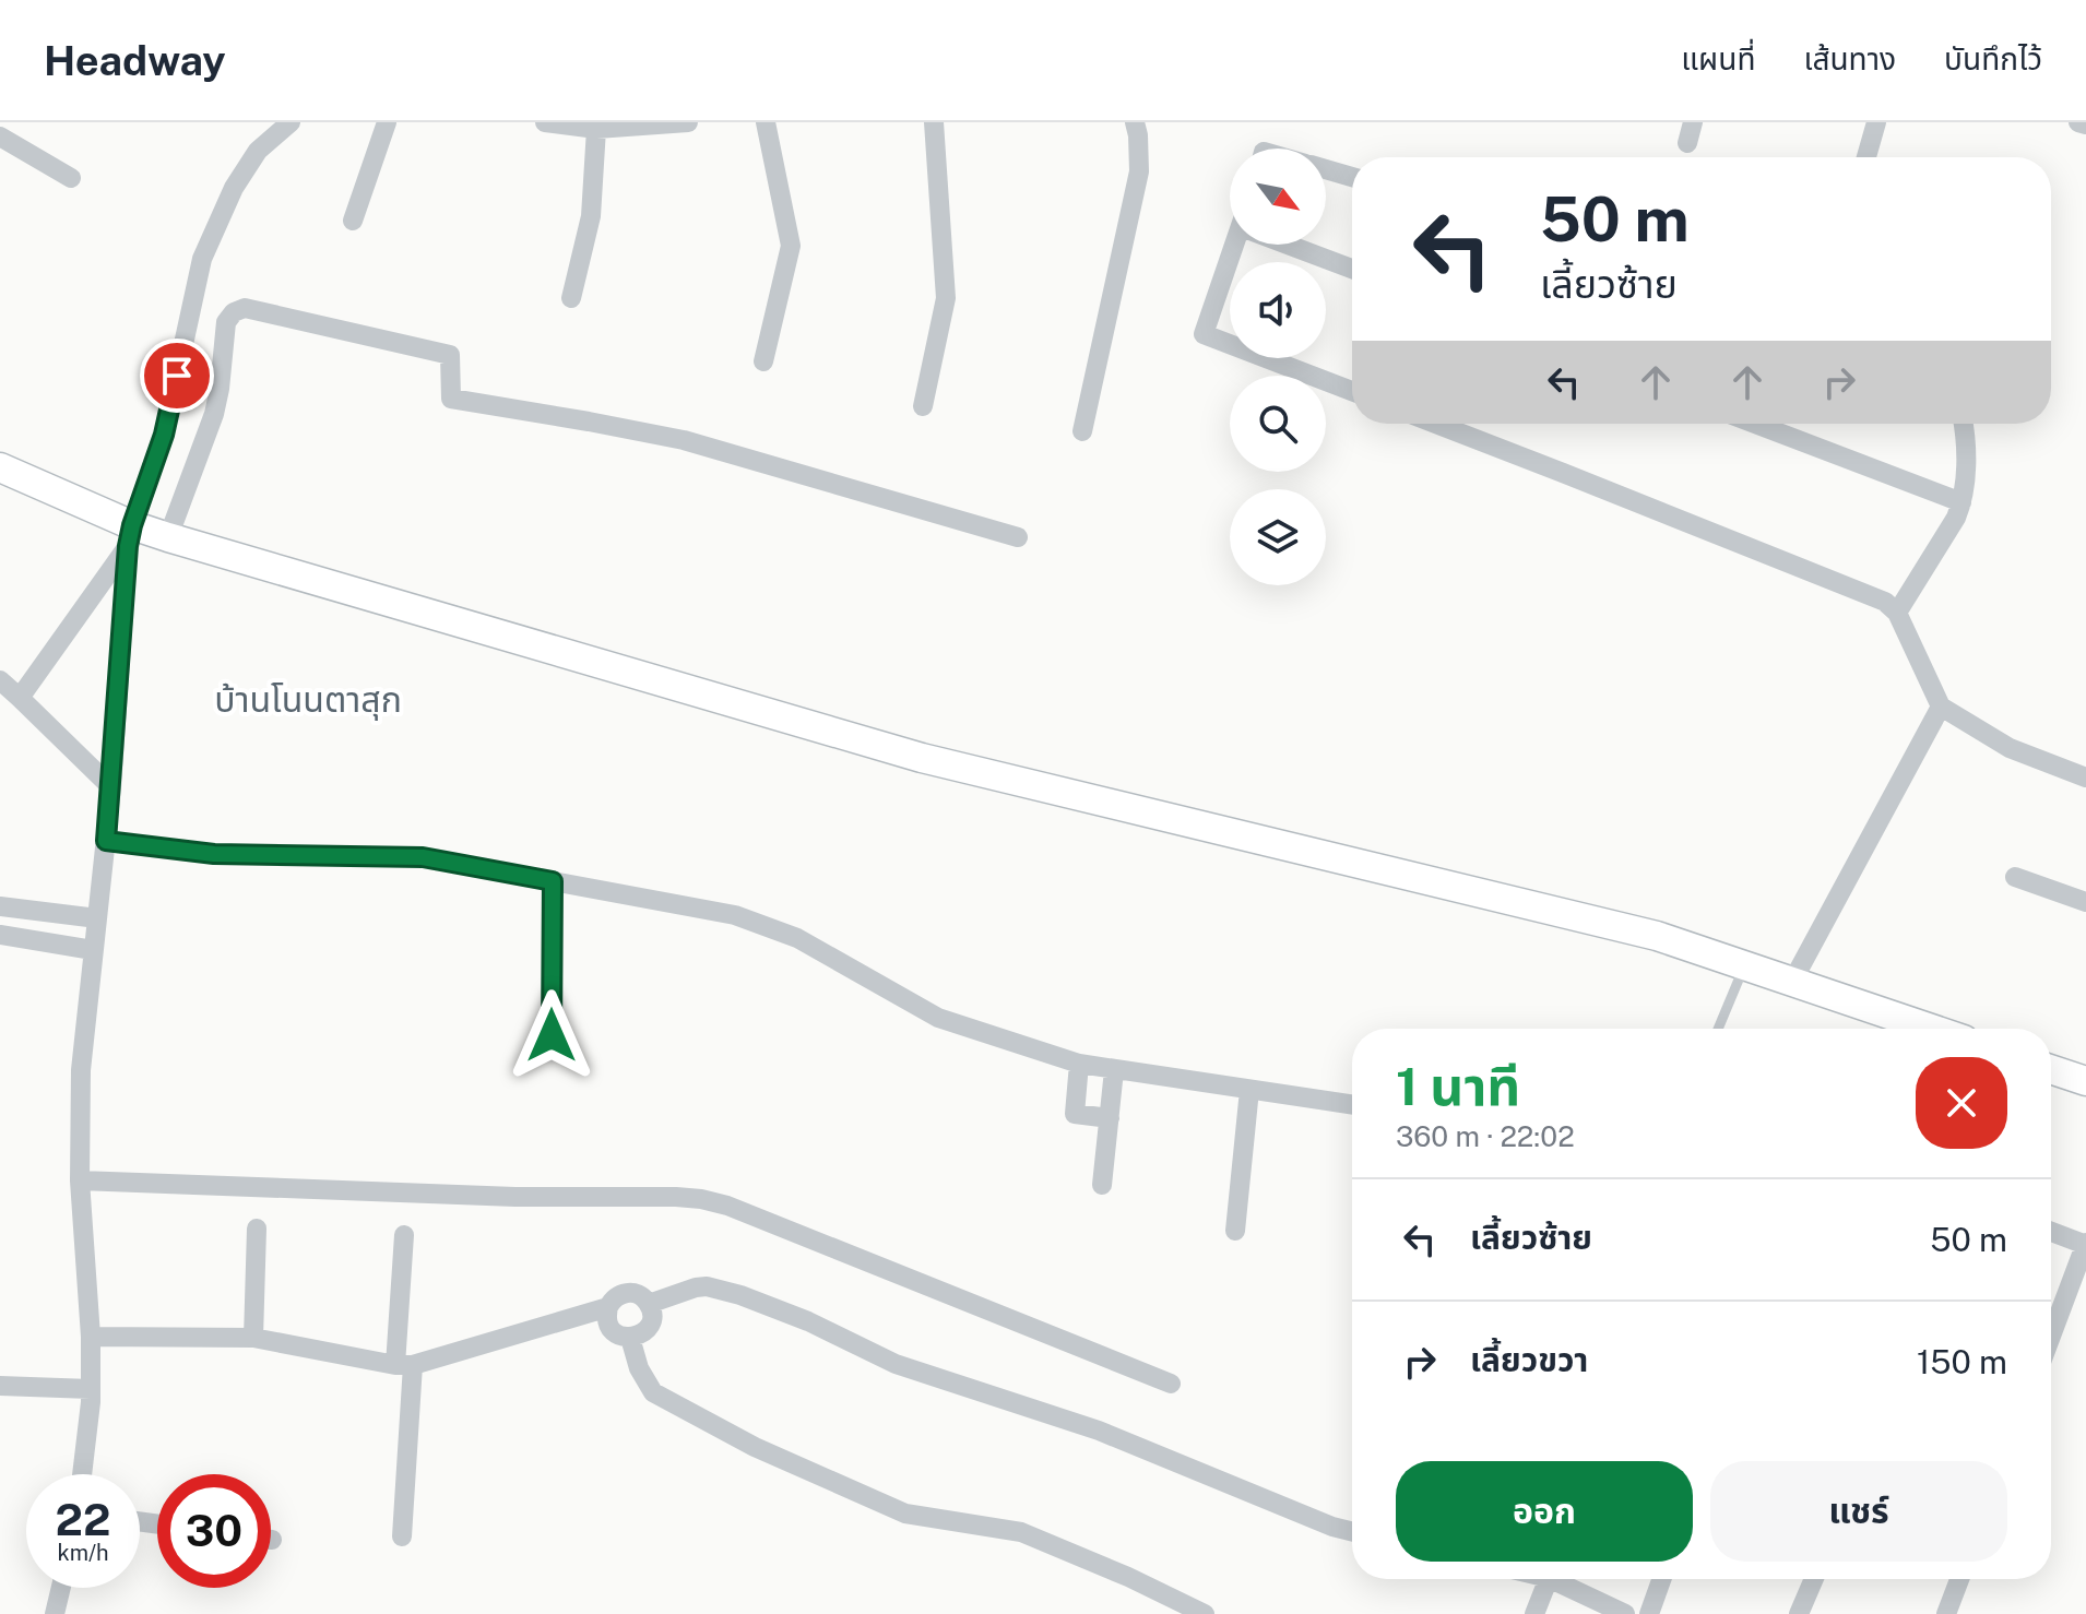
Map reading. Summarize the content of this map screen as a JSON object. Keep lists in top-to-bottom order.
{
  "districts": ["บ้านโนนตาสุก"],
  "north": "bottom right",
  "page": {
    "header": "Headway",
    "nav": ["แผนที่", "เส้นทาง", "บันทึกไว้"],
    "turn": ["50 m", "เลี้ยวซ้าย"],
    "heading": ["1 นาที", "360 m · 22:02"],
    "list": [
      {
        "name": "เลี้ยวซ้าย",
        "value": "50 m"
      },
      {
        "name": "เลี้ยวขวา",
        "value": "150 m"
      }
    ],
    "buttons": ["ออก", "แชร์"],
    "speed": "22 km/h",
    "limit": "30"
  }
}
